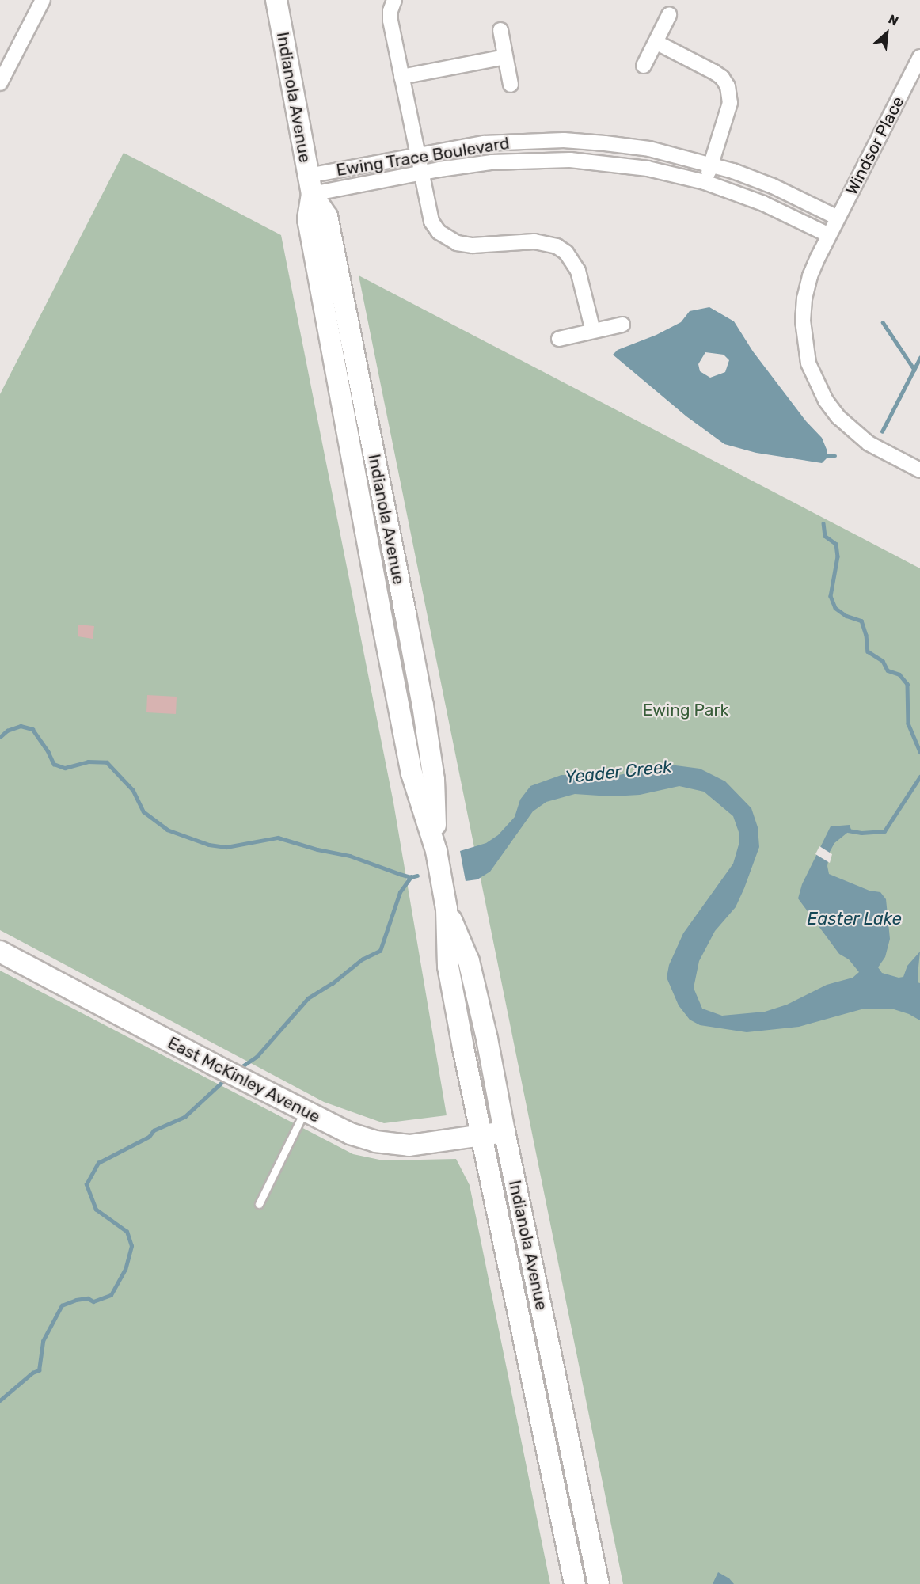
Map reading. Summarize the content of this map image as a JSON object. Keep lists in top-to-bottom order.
{
  "streets": {
    "main road": ["Indianola Avenue", "East McKinley Avenue"],
    "street": ["Windsor Place", "Ewing Trace Boulevard"]
  },
  "crossings": [
    ["Indianola Avenue", "Ewing Trace Boulevard"],
    ["Indianola Avenue", "East McKinley Avenue"],
    ["Windsor Place", "Ewing Trace Boulevard"]
  ],
  "water": ["Yeader Creek", "Easter Lake"],
  "parks": ["Ewing Park"],
  "north": "top right"
}
